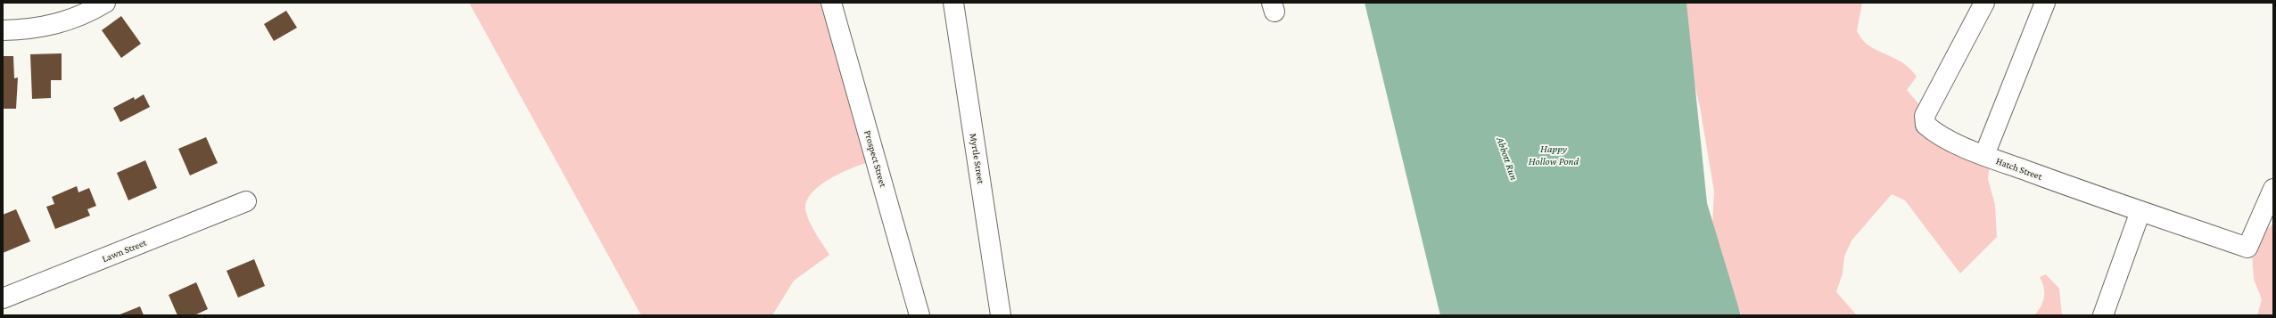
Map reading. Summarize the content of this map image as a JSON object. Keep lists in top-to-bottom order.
{
  "streets": {
    "street": [
      "Prospect Street",
      "Myrtle Street",
      "Hatch Street",
      "Lawn Street"
    ]
  },
  "water": ["Happy Hollow Pond", "Abbott Run"]
}
